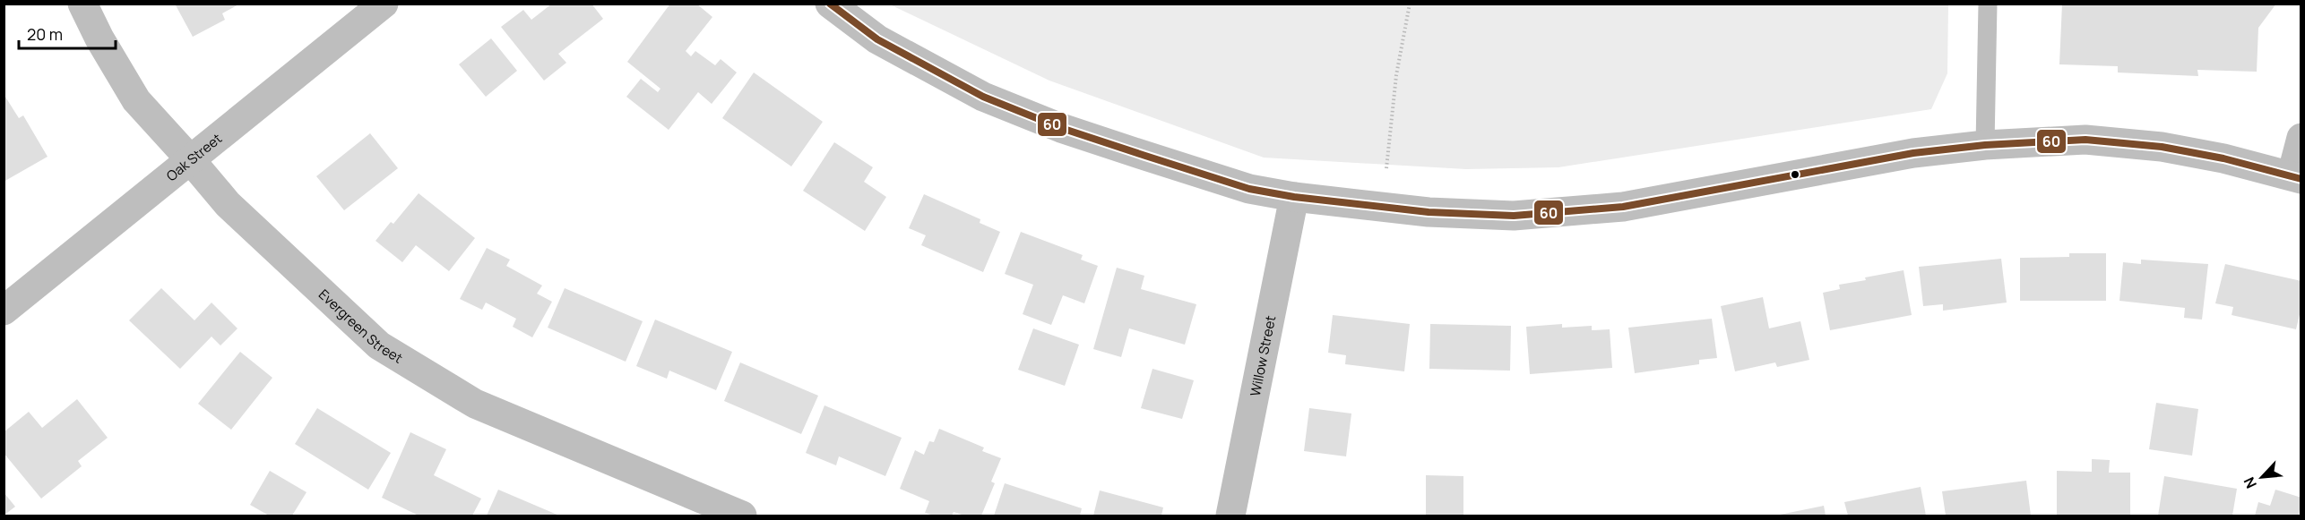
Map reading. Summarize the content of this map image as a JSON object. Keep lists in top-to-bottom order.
{
  "streets": {
    "street": ["Oak Street", "Evergreen Street", "Willow Street"]
  },
  "crossings": [
    ["Oak Street", "Evergreen Street"]
  ],
  "lines": ["transit line 60"],
  "scale_bar": "20 m",
  "north": "bottom left"
}
